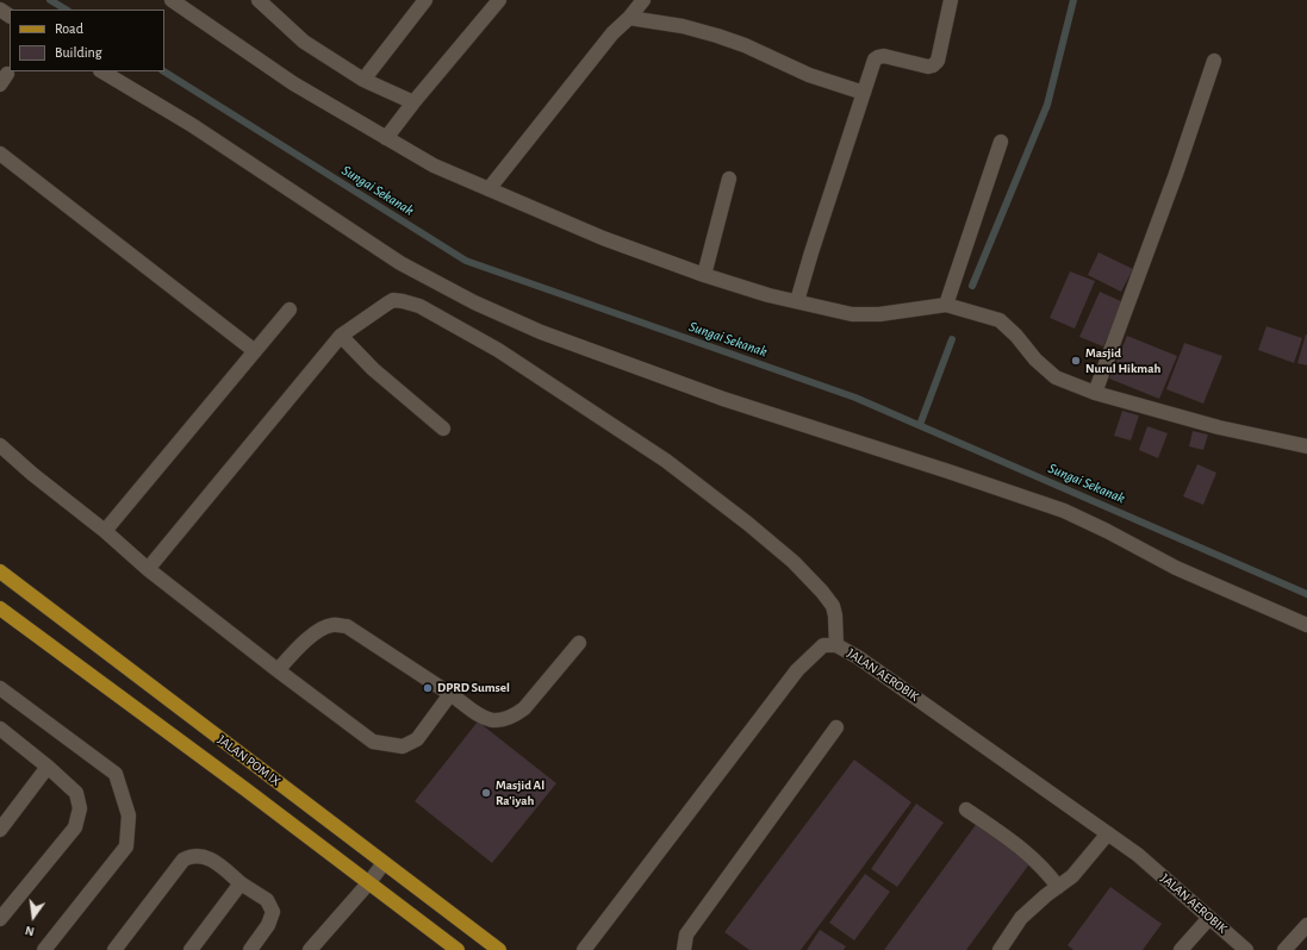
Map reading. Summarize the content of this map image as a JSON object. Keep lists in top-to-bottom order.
{
  "streets": {
    "main road": ["JALAN POM IX"],
    "street": ["JALAN AEROBIK"]
  },
  "water": ["Sungai Sekanak"],
  "places": ["Masjid Nurul Hikmah", "DPRD Sumsel", "Masjid Al Ra'iyah"],
  "legend": ["Road", "Building"],
  "north": "bottom"
}
